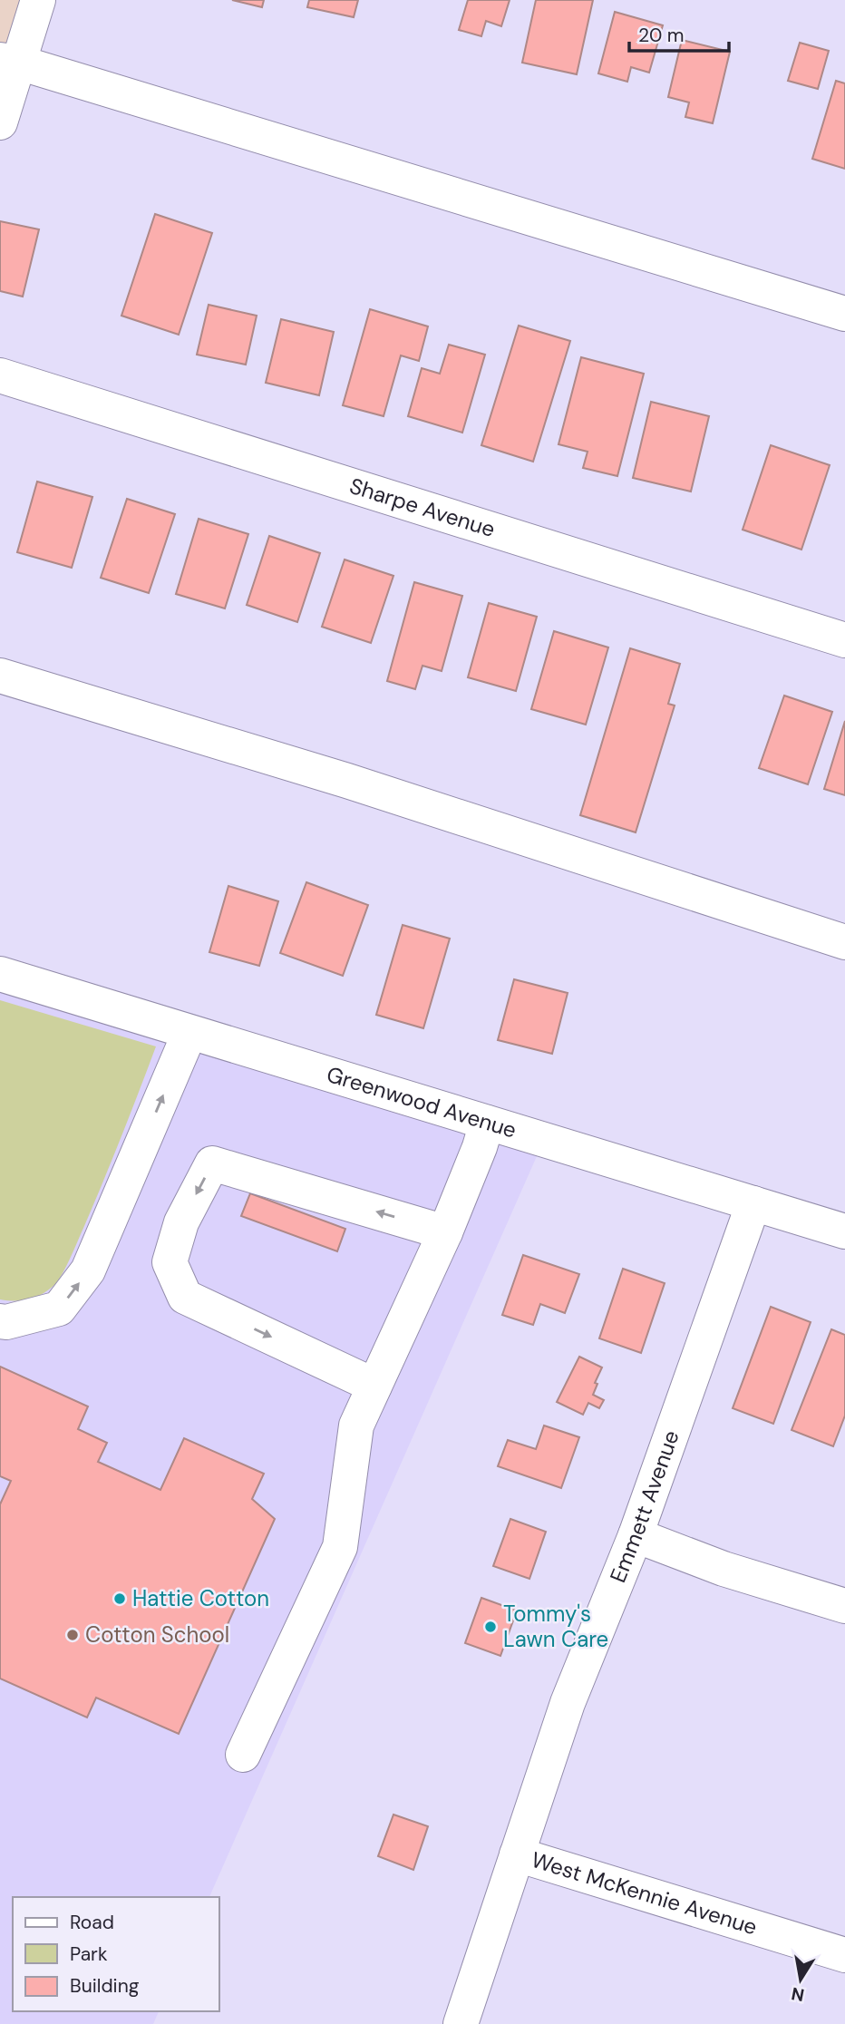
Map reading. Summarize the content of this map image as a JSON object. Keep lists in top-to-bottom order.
{
  "streets": {
    "street": [
      "Sharpe Avenue",
      "Greenwood Avenue",
      "Emmett Avenue",
      "West McKennie Avenue"
    ]
  },
  "crossings": [
    ["Greenwood Avenue", "Emmett Avenue"],
    ["Emmett Avenue", "West McKennie Avenue"]
  ],
  "places": ["Hattie Cotton", "Tommy's Lawn Care", "Cotton School"],
  "legend": ["Road", "Park", "Building"],
  "scale_bar": "20 m",
  "north": "bottom"
}
